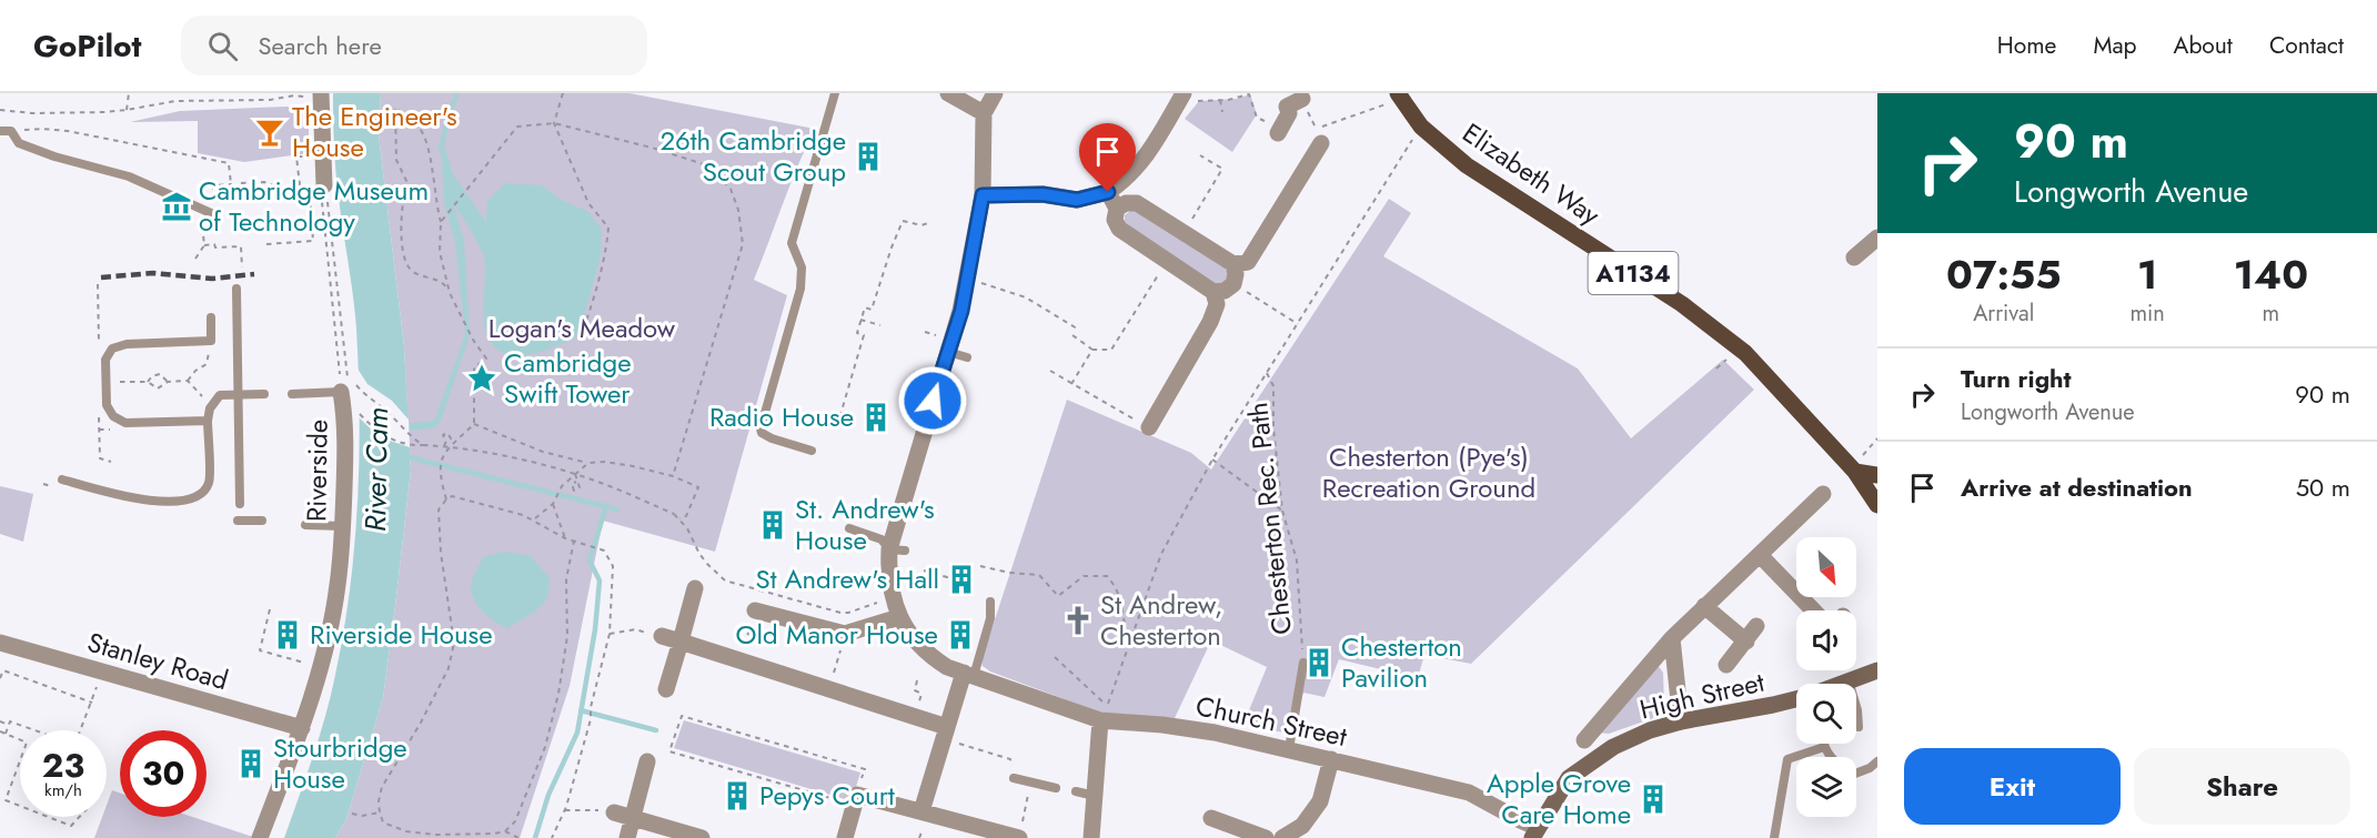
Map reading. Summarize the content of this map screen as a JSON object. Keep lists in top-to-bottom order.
{
  "streets": {
    "main road": ["Elizabeth Way", "A1134"],
    "street": [
      "Riverside",
      "Stanley Road",
      "High Street",
      "Church Street"
    ],
    "path": ["Chesterton Rec. Path"]
  },
  "crossings": [
    ["Elizabeth Way", "Chesterton Rec. Path"],
    ["Riverside", "Stanley Road"],
    ["Chesterton Rec. Path", "Church Street"],
    ["High Street", "Church Street"]
  ],
  "water": ["River Cam"],
  "parks": ["Logan's Meadow", "Chesterton (Pye's) Recreation Ground"],
  "places": {
    "bar": ["The Engineer's House"],
    "building": [
      "26th Cambridge Scout Group",
      "Radio House",
      "St. Andrew's House",
      "St Andrew's Hall",
      "Riverside House",
      "Old Manor House",
      "Chesterton Pavilion",
      "Stourbridge House",
      "Pepys Court",
      "Apple Grove Care Home"
    ],
    "museum": ["Cambridge Museum of Technology"],
    "place": ["Cambridge Swift Tower"],
    "church": ["St Andrew, Chesterton"]
  },
  "north": "bottom right",
  "page": {
    "header": "GoPilot",
    "search": "Search here",
    "nav": [
      "Home",
      "Map",
      "About",
      "Contact"
    ],
    "turn": ["90 m", "Longworth Avenue"],
    "eta": [
      "07:55",
      "Arrival",
      "1",
      "min",
      "140",
      "m"
    ],
    "list": [
      {
        "name": "Turn right",
        "note": "Longworth Avenue",
        "value": "90 m"
      },
      {
        "name": "Arrive at destination",
        "value": "50 m"
      }
    ],
    "speed": "23 km/h",
    "limit": "30",
    "buttons": ["Exit", "Share"]
  }
}
